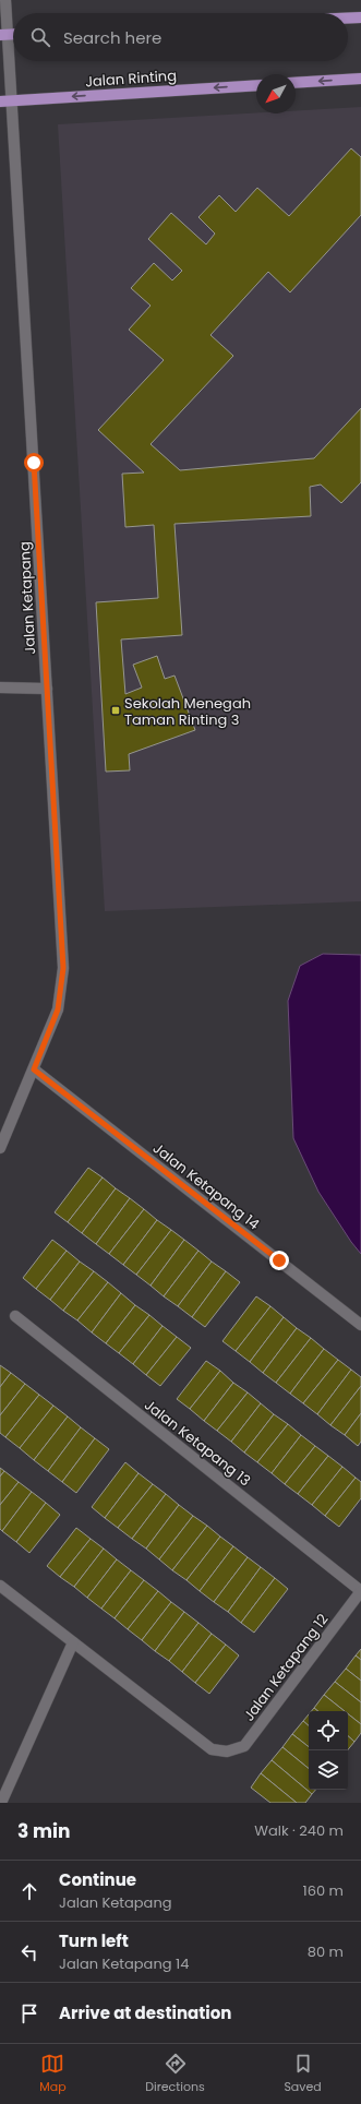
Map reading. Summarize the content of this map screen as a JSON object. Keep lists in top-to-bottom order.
{
  "streets": {
    "main road": ["Jalan Rinting"],
    "street": [
      "Jalan Ketapang",
      "Jalan Ketapang 14",
      "Jalan Ketapang 13",
      "Jalan Ketapang 12"
    ]
  },
  "crossings": [
    ["Jalan Rinting", "Jalan Ketapang"],
    ["Jalan Ketapang", "Jalan Ketapang 14"],
    ["Jalan Ketapang 13", "Jalan Ketapang 12"]
  ],
  "one_way": ["Jalan Rinting"],
  "places": {
    "transit": ["Sekolah Menegah Taman Rinting 3"]
  },
  "north": "bottom left",
  "page": {
    "search": "Search here",
    "heading": ["3 min", "Walk · 240 m"],
    "list": [
      ["Continue", "Jalan Ketapang", "160 m"],
      ["Turn left", "Jalan Ketapang 14", "80 m"],
      "Arrive at destination"
    ],
    "nav": ["Map", "Directions", "Saved"]
  }
}
